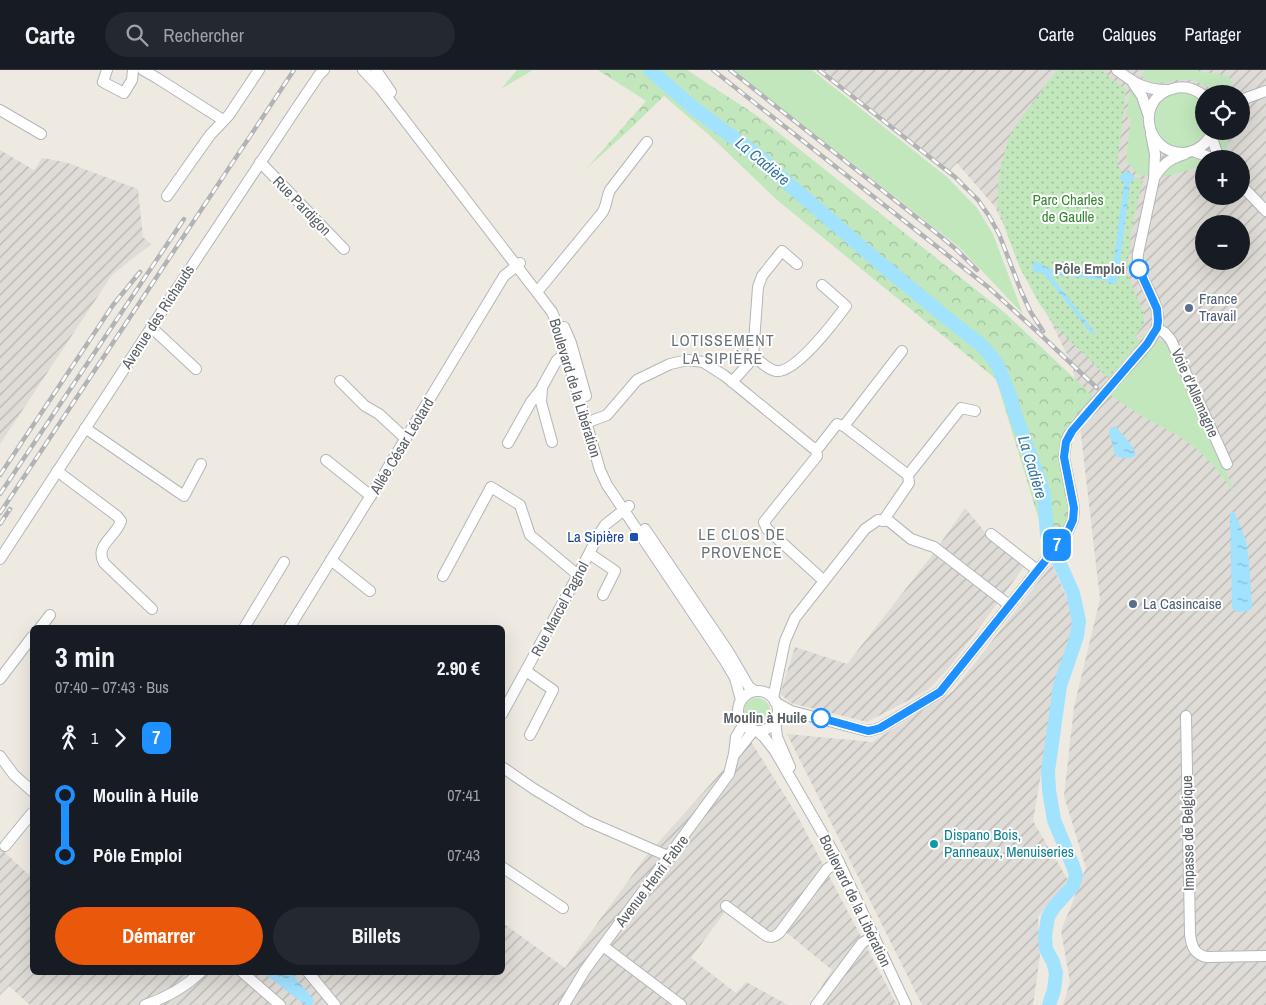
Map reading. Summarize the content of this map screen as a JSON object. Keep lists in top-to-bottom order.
{
  "streets": {
    "street": [
      "Rue Pardigon",
      "Avenue des Richauds",
      "Boulevard de la Libération",
      "Voie d'Allemagne",
      "Allée César Léotard",
      "Rue Marcel Pagnol",
      "Impasse de Belgique",
      "Avenue Henri Fabre"
    ]
  },
  "crossings": [
    ["Rue Pardigon", "Avenue des Richauds"],
    ["Boulevard de la Libération", "Voie d'Allemagne"],
    ["Boulevard de la Libération", "Allée César Léotard"],
    ["Boulevard de la Libération", "Rue Marcel Pagnol"],
    ["Boulevard de la Libération", "Avenue Henri Fabre"],
    ["Voie d'Allemagne", "Avenue Henri Fabre"]
  ],
  "districts": ["LOTISSEMENT LA SIPIÈRE", "LE CLOS DE PROVENCE"],
  "water": ["La Cadière"],
  "parks": ["Parc Charles de Gaulle"],
  "places": {
    "other": [
      "Pôle Emploi",
      "France Travail",
      "La Casincaise",
      "Moulin à Huile",
      "Dispano Bois, Panneaux, Menuiseries"
    ],
    "transit": ["La Sipière"]
  },
  "lines": ["bus line 7"],
  "page": {
    "header": "Carte",
    "search": "Rechercher",
    "nav": ["Carte", "Calques", "Partager"],
    "on_map": "7",
    "map_buttons": ["+", "−"],
    "heading": ["3 min", "07:40 – 07:43 · Bus", "2.90 €"],
    "legs": ["1", "7"],
    "list": [
      {
        "name": "Moulin à Huile",
        "value": "07:41"
      },
      {
        "name": "Pôle Emploi",
        "value": "07:43"
      }
    ],
    "buttons": ["Démarrer", "Billets"]
  }
}
